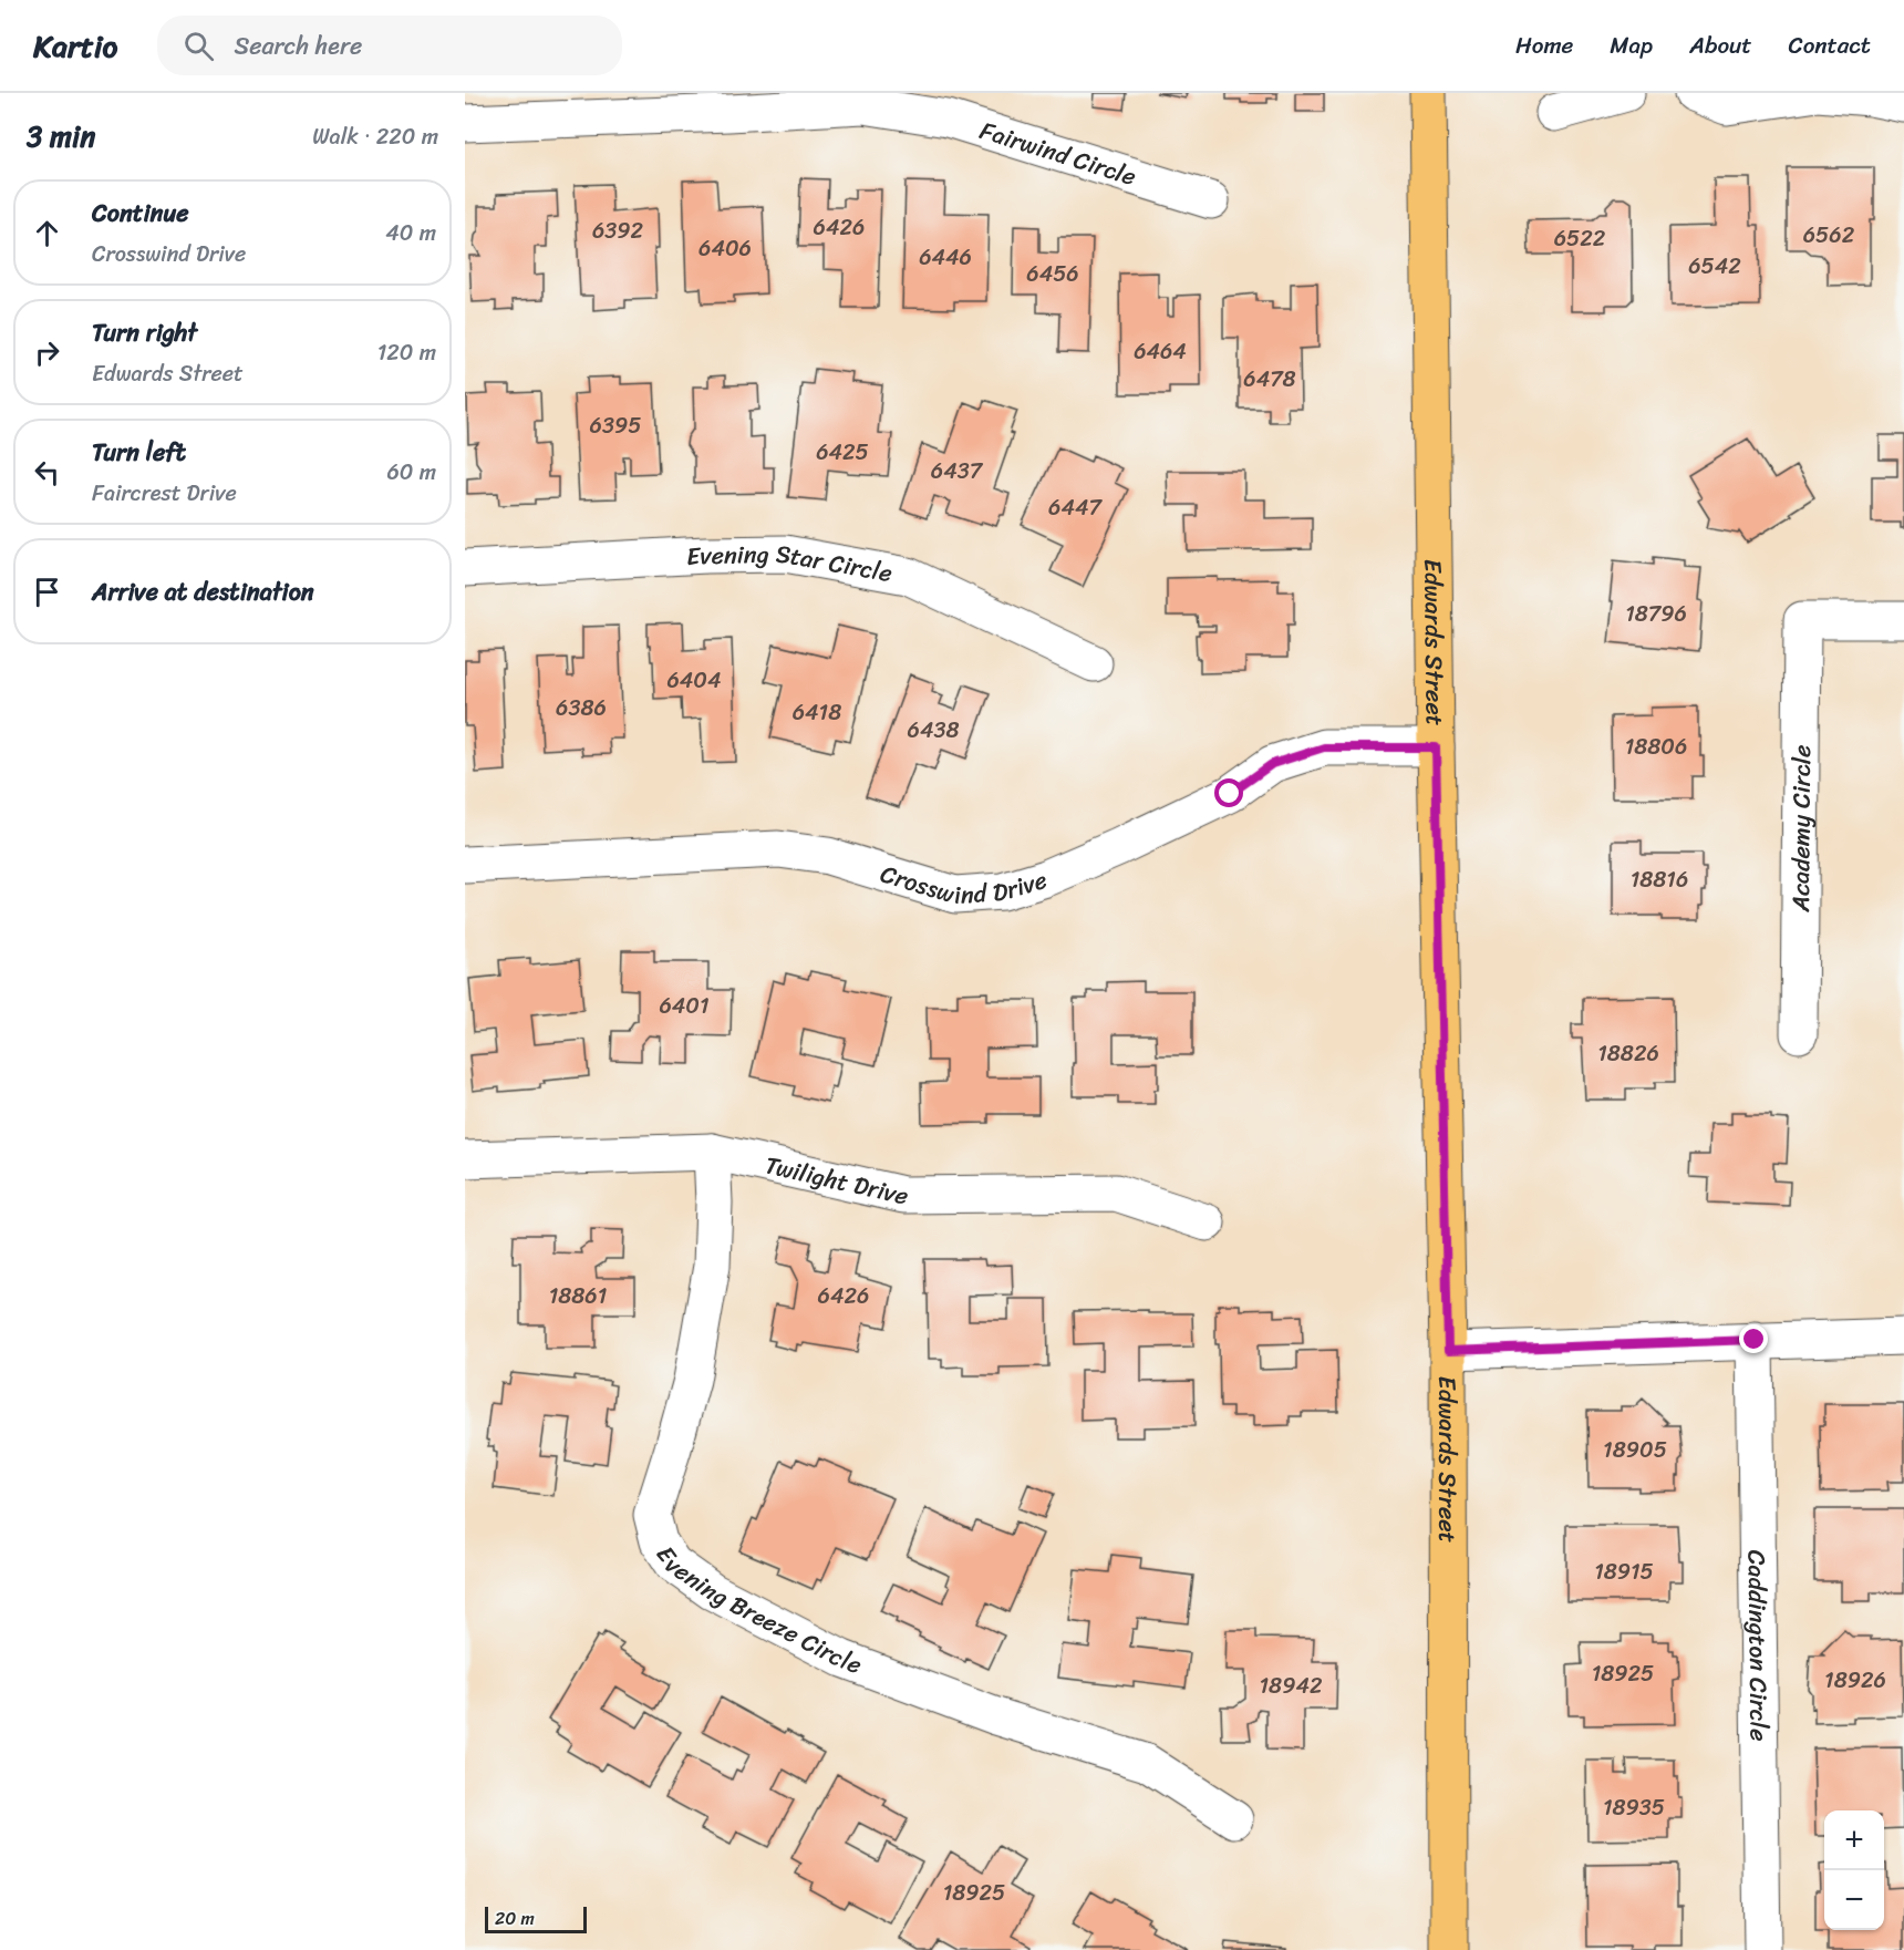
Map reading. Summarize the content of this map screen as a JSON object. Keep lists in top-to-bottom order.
{
  "streets": {
    "main road": ["Edwards Street"],
    "street": [
      "Fairwind Circle",
      "Evening Star Circle",
      "Academy Circle",
      "Crosswind Drive",
      "Twilight Drive",
      "Evening Breeze Circle",
      "Caddington Circle"
    ]
  },
  "crossings": [
    ["Edwards Street", "Crosswind Drive"],
    ["Twilight Drive", "Evening Breeze Circle"]
  ],
  "house_numbers": [
    "6426",
    "6392",
    "6562",
    "6522",
    "6406",
    "6446",
    "6542",
    "6456",
    "6464",
    "6478",
    "6395",
    "6425",
    "6437",
    "6447",
    "18796",
    "6404",
    "6386",
    "6418",
    "6438",
    "18806",
    "18816",
    "6401",
    "18826",
    "18861",
    "6426",
    "18905",
    "18915",
    "18925",
    "18926",
    "18942",
    "18935",
    "18925"
  ],
  "scale_bar": "20 m",
  "page": {
    "header": "Kartio",
    "search": "Search here",
    "nav": [
      "Home",
      "Map",
      "About",
      "Contact"
    ],
    "heading": ["3 min", "Walk · 220 m"],
    "list": [
      ["Continue", "Crosswind Drive", "40 m"],
      ["Turn right", "Edwards Street", "120 m"],
      ["Turn left", "Faircrest Drive", "60 m"],
      "Arrive at destination"
    ],
    "map_buttons": ["+", "−"],
    "scale": "20 m"
  }
}
